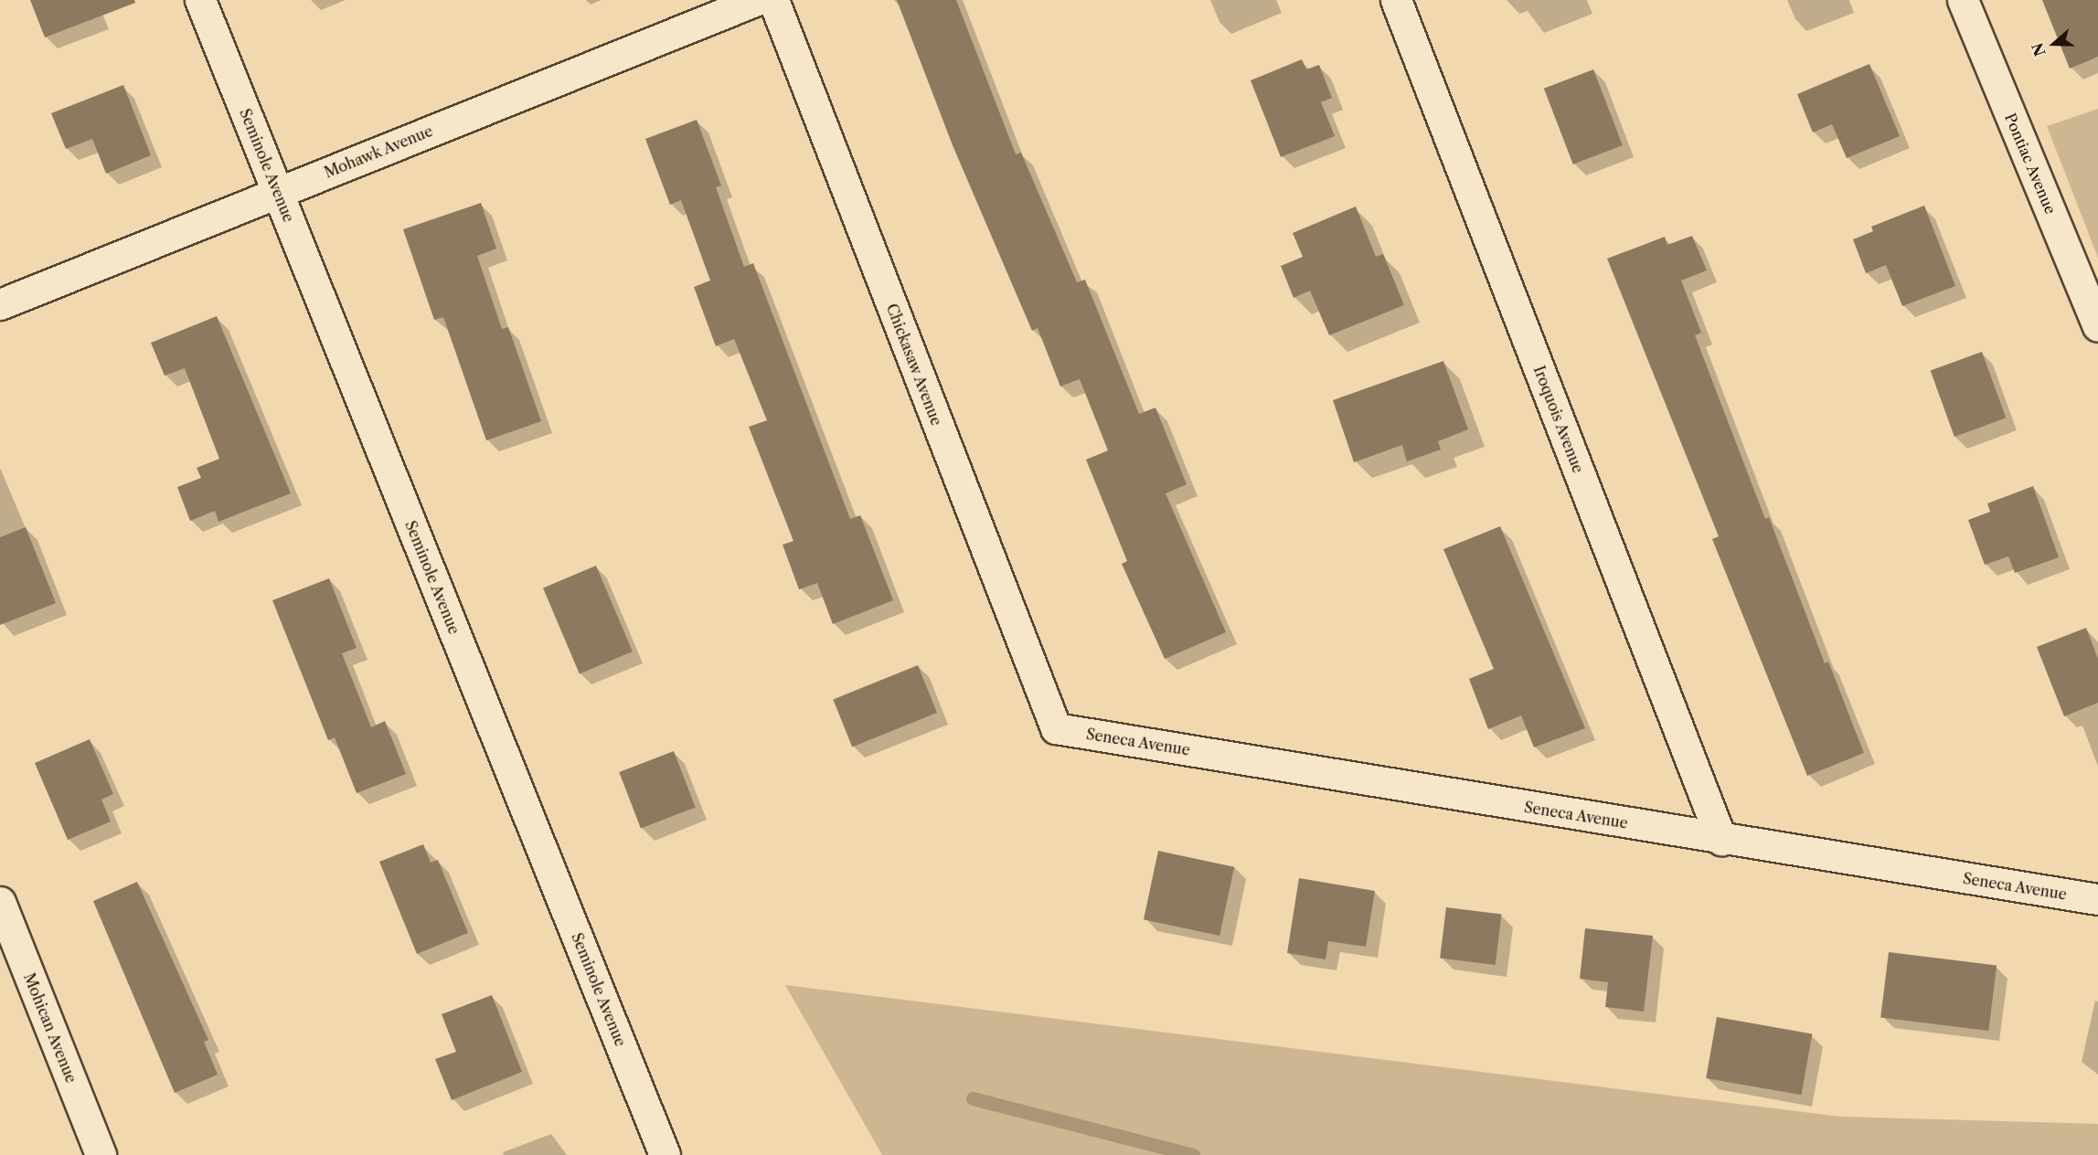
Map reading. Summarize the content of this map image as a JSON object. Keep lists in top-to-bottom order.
{
  "streets": {
    "street": [
      "Mohawk Avenue",
      "Pontiac Avenue",
      "Seminole Avenue",
      "Chickasaw Avenue",
      "Iroquois Avenue",
      "Seneca Avenue",
      "Mohican Avenue"
    ]
  },
  "crossings": [
    ["Mohawk Avenue", "Seminole Avenue"],
    ["Chickasaw Avenue", "Seneca Avenue"],
    ["Iroquois Avenue", "Seneca Avenue"]
  ],
  "north": "left"
}
